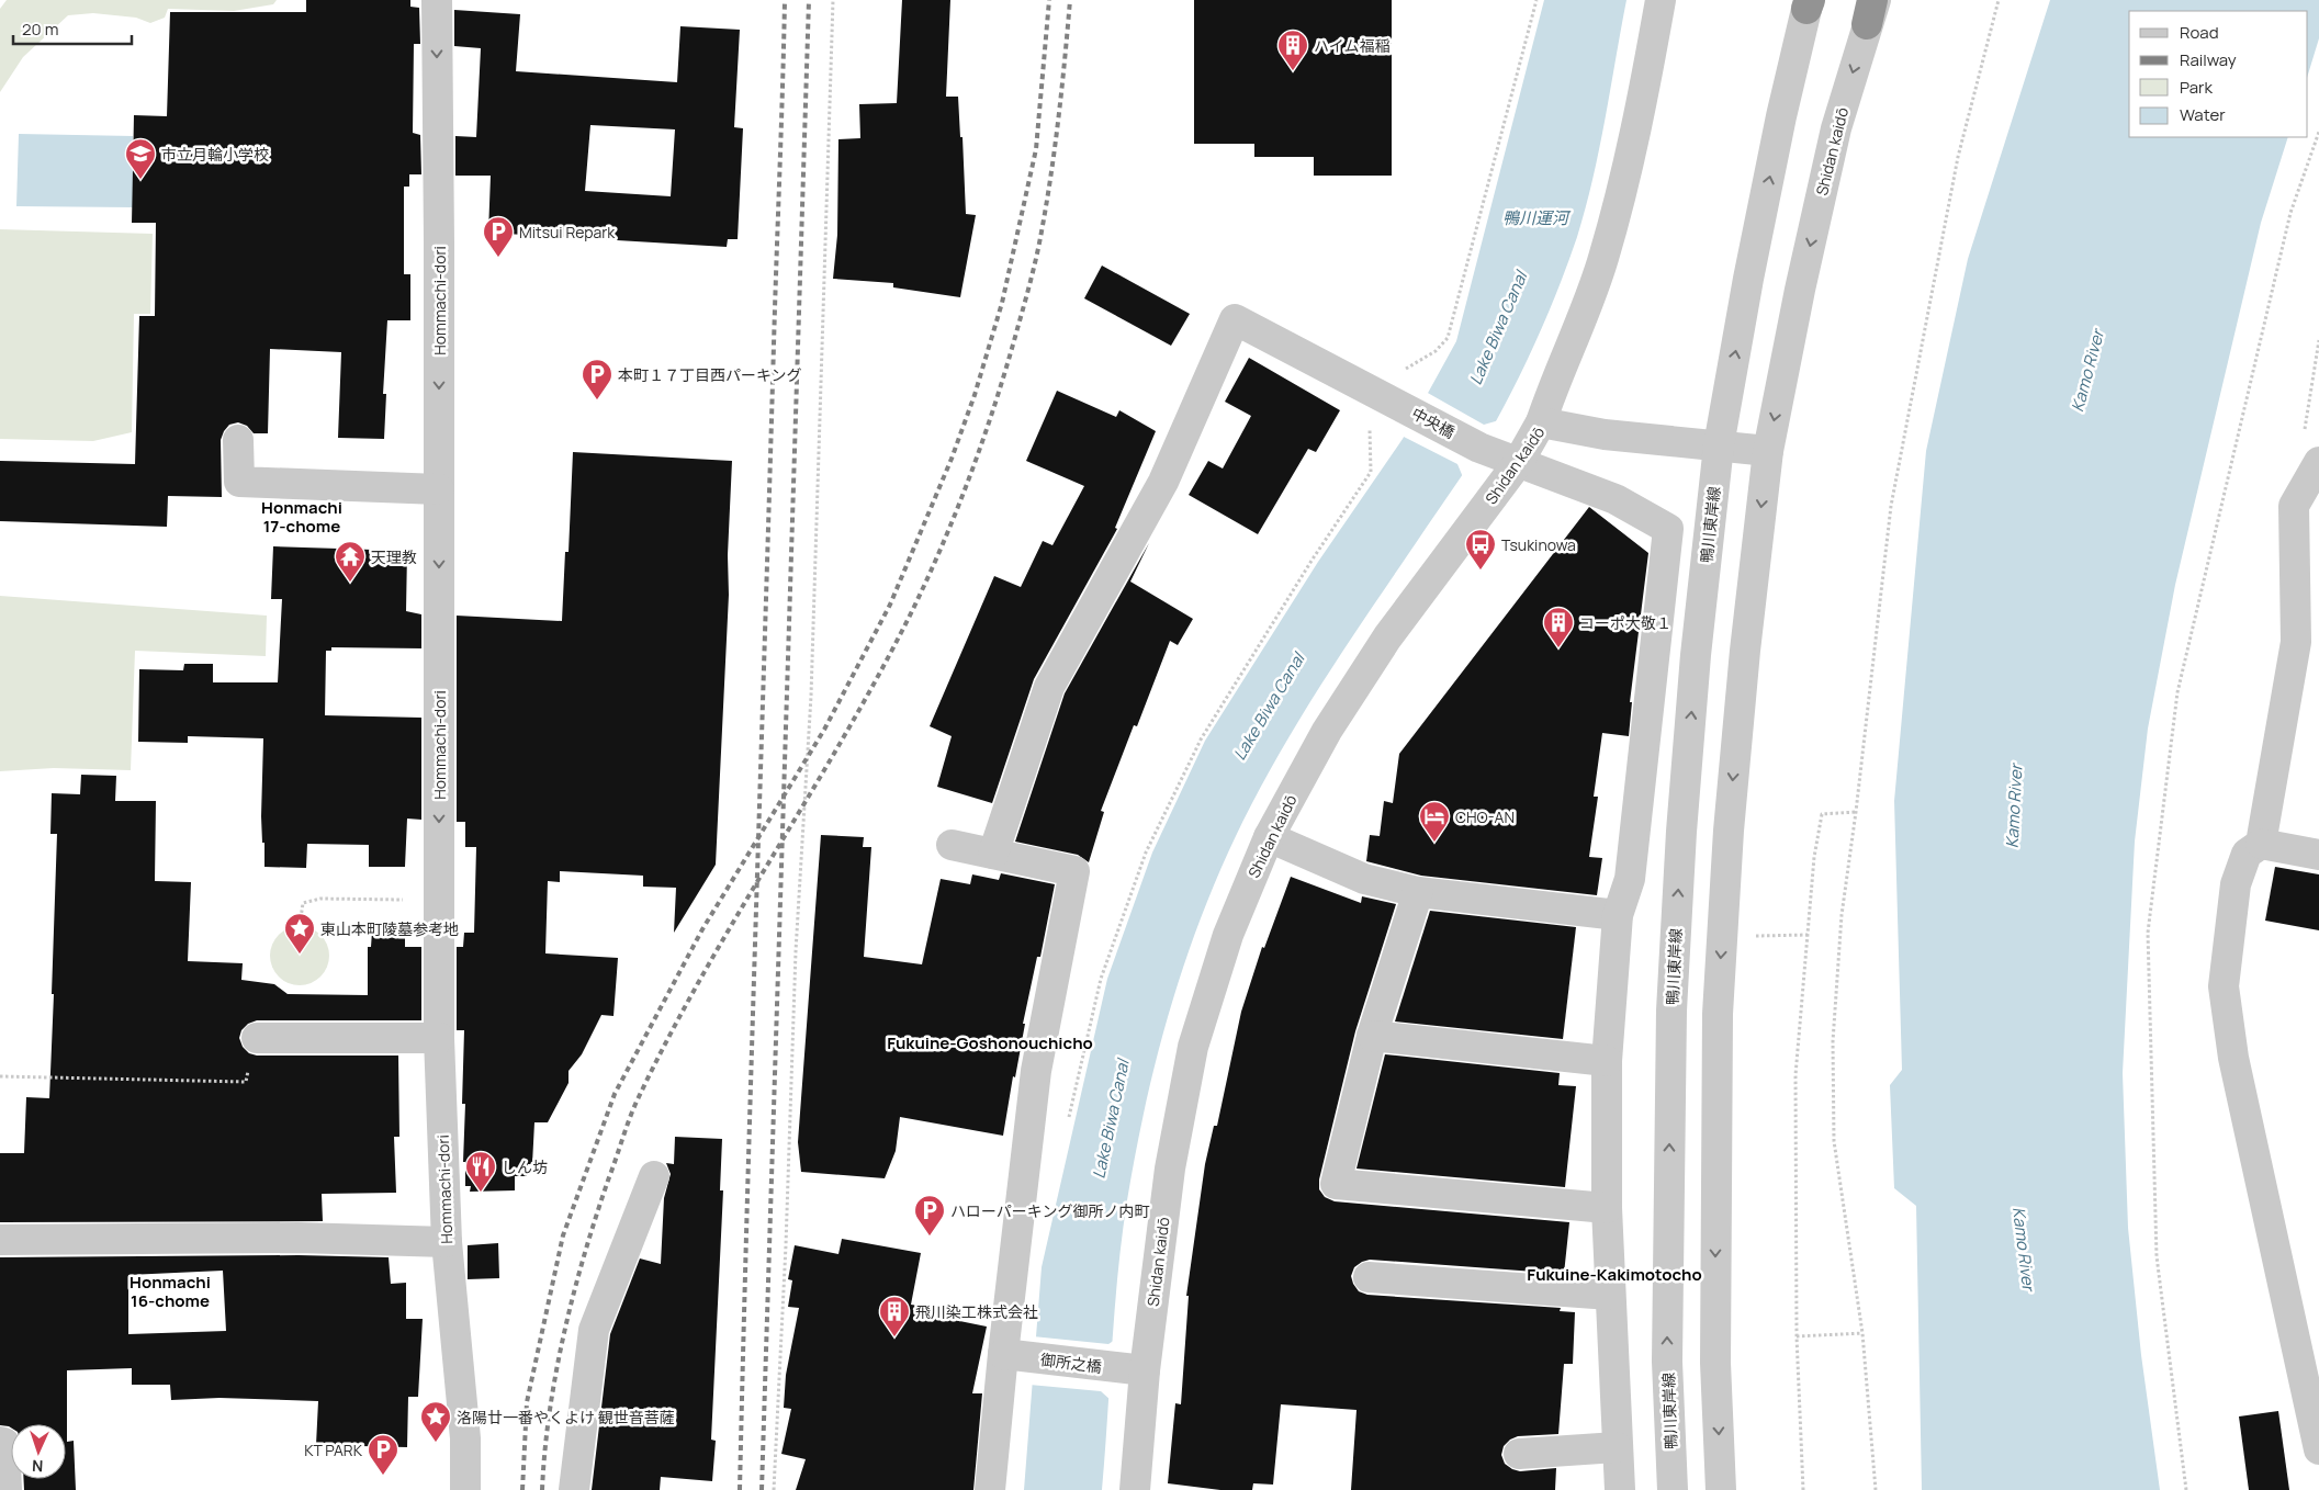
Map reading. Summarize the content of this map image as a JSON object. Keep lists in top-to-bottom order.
{
  "streets": {
    "street": [
      "Shidan kaidō",
      "Hommachi-dori",
      "中央橋",
      "鴨川東岸線",
      "御所之橋"
    ]
  },
  "crossings": [
    ["Shidan kaidō", "中央橋"],
    ["Shidan kaidō", "鴨川東岸線"],
    ["Shidan kaidō", "御所之橋"]
  ],
  "one_way": ["Hommachi-dori"],
  "districts": [
    "Honmachi 17-chome",
    "Fukuine-Goshonouchicho",
    "Fukuine-Kakimotocho",
    "Honmachi 16-chome"
  ],
  "water": ["鴨川運河", "Lake Biwa Canal", "Kamo River"],
  "places": {
    "building": ["ハイム福稲", "コーポ大敬１", "飛川染工株式会社"],
    "school or university": ["市立月輪小学校"],
    "parking": [
      "Mitsui Repark",
      "本町１７丁目西パーキング",
      "ハローパーキング御所ノ内町",
      "KT PARK"
    ],
    "bus stop": ["Tsukinowa"],
    "temple": ["天理教"],
    "hotel": ["CHO-AN"],
    "place": ["東山本町陵墓参考地", "洛陽廿一番やくよけ 観世音菩薩"],
    "restaurant": ["しん坊"]
  },
  "legend": [
    "Road",
    "Railway",
    "Park",
    "Water"
  ],
  "scale_bar": "20 m",
  "north": "bottom"
}
